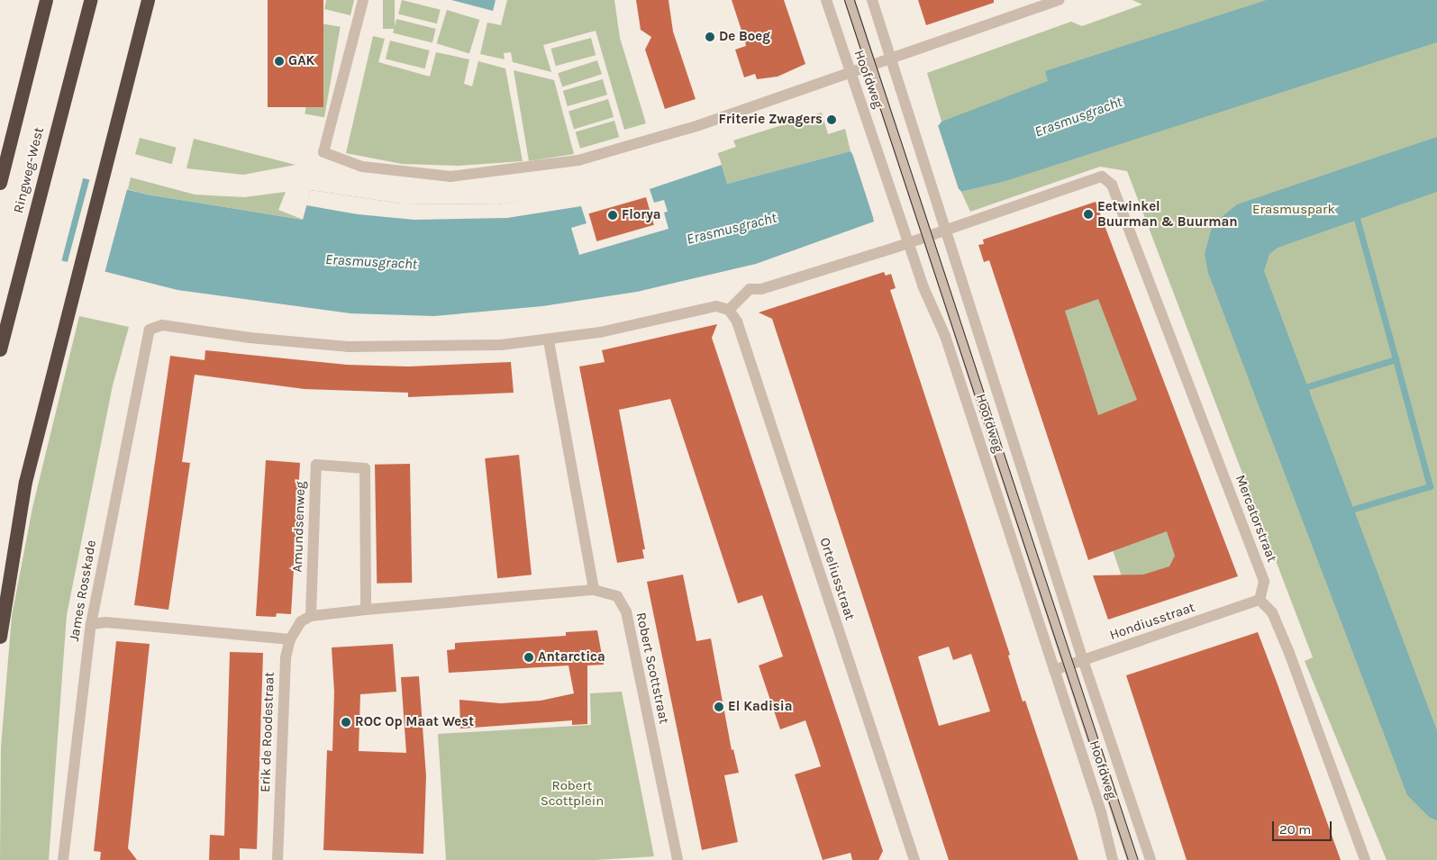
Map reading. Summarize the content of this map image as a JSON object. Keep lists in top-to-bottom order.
{
  "streets": {
    "highway": ["Ringweg-West"],
    "street": [
      "Hoofdweg",
      "Mercatorstraat",
      "Amundsenweg",
      "Orteliusstraat",
      "James Rosskade",
      "Hondiusstraat",
      "Robert Scottstraat",
      "Erik de Roodestraat"
    ]
  },
  "crossings": [
    ["Hoofdweg", "Mercatorstraat"],
    ["Hoofdweg", "Hondiusstraat"],
    ["Mercatorstraat", "Hondiusstraat"],
    ["Amundsenweg", "Erik de Roodestraat"]
  ],
  "water": ["Erasmusgracht"],
  "parks": ["Erasmuspark", "Robert Scottplein"],
  "places": [
    "De Boeg",
    "GAK",
    "Friterie Zwagers",
    "Eetwinkel Buurman & Buurman",
    "Florya",
    "Antarctica",
    "El Kadisia",
    "ROC Op Maat West"
  ],
  "scale_bar": "20 m"
}
